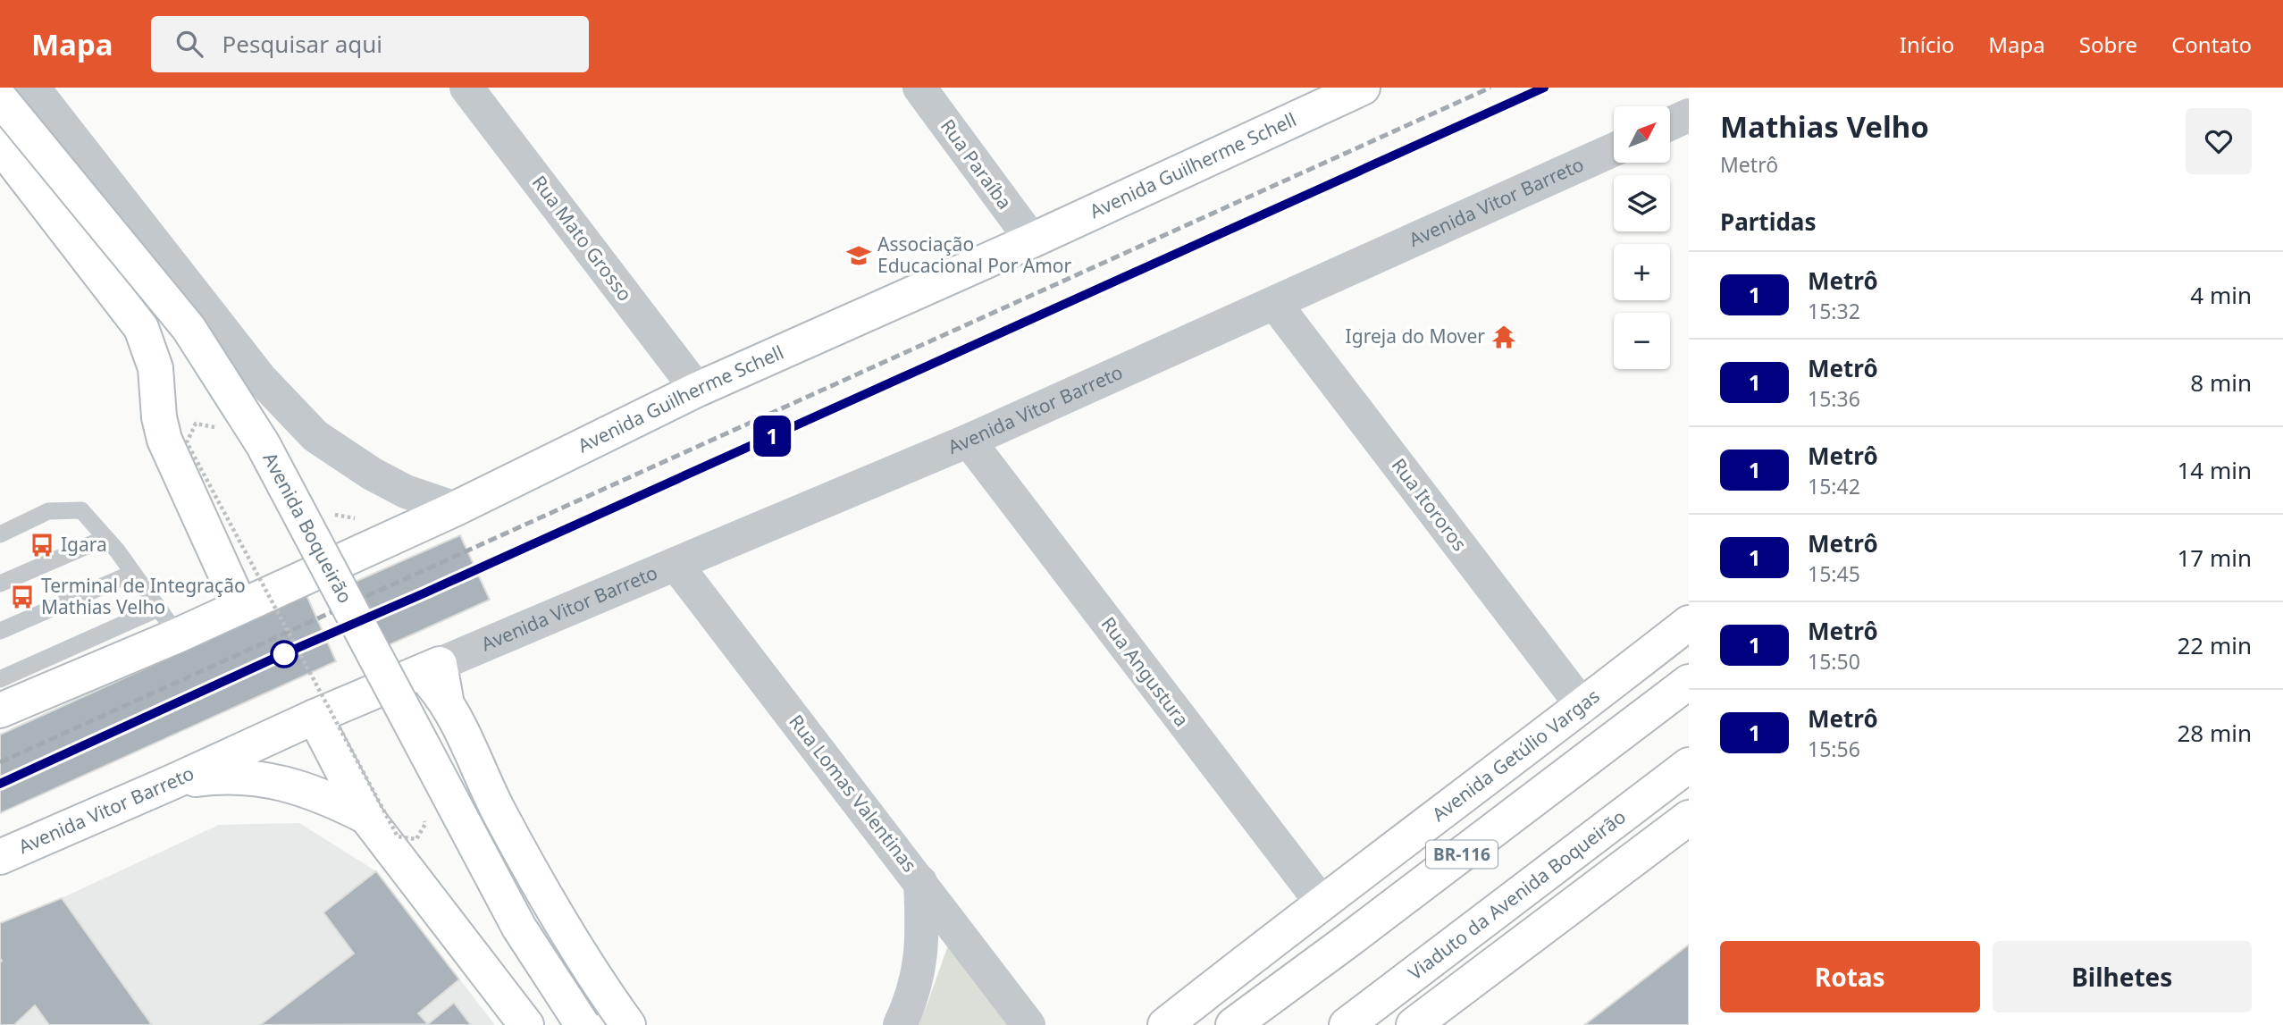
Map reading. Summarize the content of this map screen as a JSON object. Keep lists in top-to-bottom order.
{
  "streets": {
    "main road": [
      "Avenida Guilherme Schell",
      "Avenida Vitor Barreto",
      "Avenida Boqueirão",
      "Avenida Getúlio Vargas",
      "BR-116",
      "Viaduto da Avenida Boqueirão"
    ],
    "street": [
      "Rua Paraíba",
      "Rua Mato Grosso",
      "Rua Itororos",
      "Rua Angustura",
      "Rua Lomas Valentinas"
    ]
  },
  "crossings": [
    ["Rua Paraíba", "Avenida Guilherme Schell"],
    ["Avenida Guilherme Schell", "Rua Mato Grosso"],
    ["Avenida Vitor Barreto", "Rua Itororos"],
    ["Avenida Vitor Barreto", "Rua Angustura"],
    ["Avenida Vitor Barreto", "Rua Lomas Valentinas"],
    ["Rua Itororos", "Avenida Getúlio Vargas"],
    ["Rua Angustura", "Avenida Getúlio Vargas"]
  ],
  "places": {
    "school or university": ["Associação Educacional Por Amor"],
    "temple": ["Igreja do Mover"],
    "bus stop": ["Igara", "Terminal de Integração Mathias Velho"]
  },
  "lines": ["metro line 1"],
  "north": "top right",
  "page": {
    "header": "Mapa",
    "search": "Pesquisar aqui",
    "nav": [
      "Início",
      "Mapa",
      "Sobre",
      "Contato"
    ],
    "on_map": "1",
    "heading": [
      ["Mathias Velho", "Metrô"],
      "Partidas"
    ],
    "map_buttons": ["+", "−"],
    "list": [
      {
        "mark": "1",
        "name": "Metrô",
        "note": "15:32",
        "value": "4 min"
      },
      {
        "mark": "1",
        "name": "Metrô",
        "note": "15:36",
        "value": "8 min"
      },
      {
        "mark": "1",
        "name": "Metrô",
        "note": "15:42",
        "value": "14 min"
      },
      {
        "mark": "1",
        "name": "Metrô",
        "note": "15:45",
        "value": "17 min"
      },
      {
        "mark": "1",
        "name": "Metrô",
        "note": "15:50",
        "value": "22 min"
      },
      {
        "mark": "1",
        "name": "Metrô",
        "note": "15:56",
        "value": "28 min"
      }
    ],
    "buttons": ["Rotas", "Bilhetes"]
  }
}
